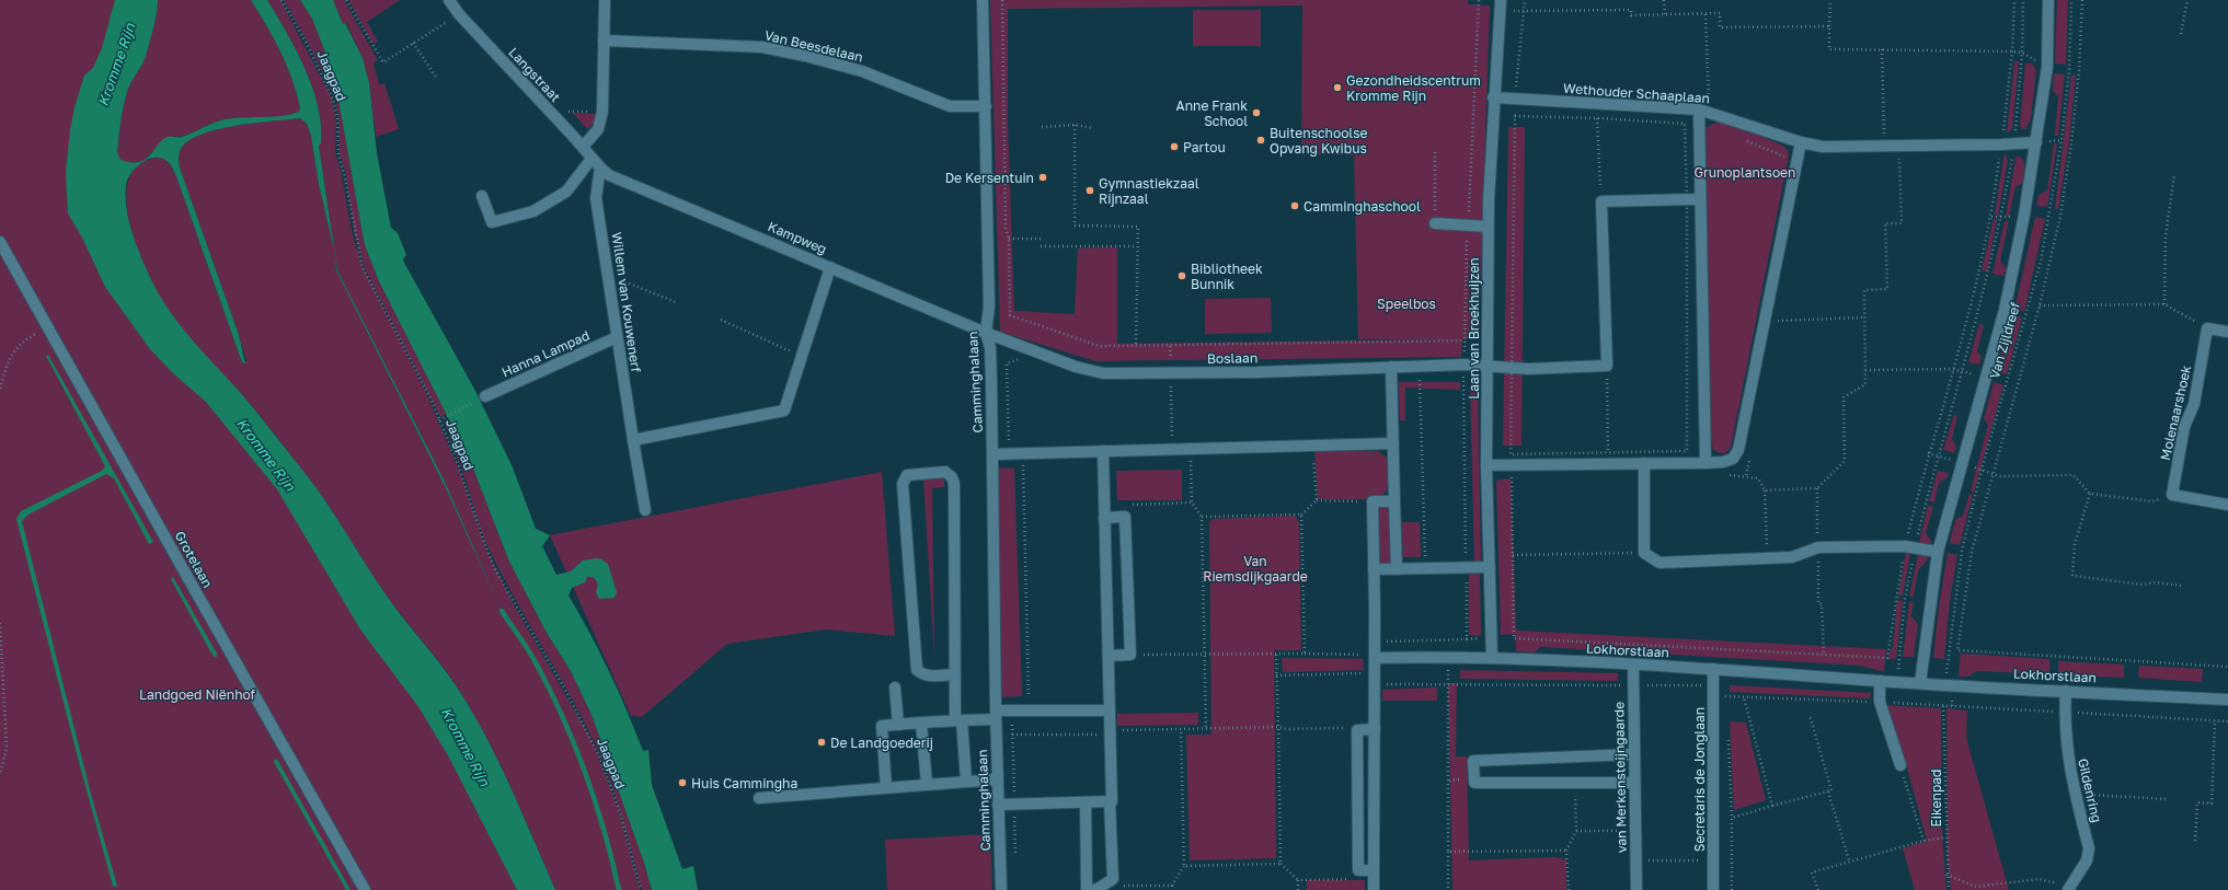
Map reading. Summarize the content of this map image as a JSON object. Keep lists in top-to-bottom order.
{
  "streets": {
    "street": [
      "Van Beesdelaan",
      "Langstraat",
      "Wethouder Schaaplaan",
      "Kampweg",
      "Willem van Kouwenerf",
      "Laan van Broekhuijzen",
      "Van Zijldreef",
      "Hanna Lampad",
      "Boslaan",
      "Camminghalaan",
      "Molenaarshoek",
      "Grotelaan",
      "Lokhorstlaan",
      "van Merkensteijngaarde",
      "Secretaris de Jonglaan",
      "Gildenring"
    ],
    "path": ["Jaagpad", "Eikenpad"]
  },
  "crossings": [
    ["Van Beesdelaan", "Camminghalaan"],
    ["Langstraat", "Kampweg"],
    ["Langstraat", "Willem van Kouwenerf"],
    ["Wethouder Schaaplaan", "Laan van Broekhuijzen"],
    ["Wethouder Schaaplaan", "Van Zijldreef"],
    ["Kampweg", "Willem van Kouwenerf"],
    ["Kampweg", "Boslaan"],
    ["Kampweg", "Camminghalaan"],
    ["Willem van Kouwenerf", "Hanna Lampad"],
    ["Laan van Broekhuijzen", "Boslaan"],
    ["Laan van Broekhuijzen", "Lokhorstlaan"],
    ["Van Zijldreef", "Lokhorstlaan"],
    ["Boslaan", "Camminghalaan"],
    ["Lokhorstlaan", "van Merkensteijngaarde"],
    ["Lokhorstlaan", "Secretaris de Jonglaan"],
    ["Lokhorstlaan", "Gildenring"]
  ],
  "water": ["Kromme Rijn"],
  "parks": [
    "Grunoplantsoen",
    "Speelbos",
    "Van Riemsdijkgaarde",
    "Landgoed Niënhof"
  ],
  "places": [
    "Gezondheidscentrum Kromme Rijn",
    "Anne Frank School",
    "Buitenschoolse Opvang Kwibus",
    "Partou",
    "De Kersentuin",
    "Gymnastiekzaal Rijnzaal",
    "Camminghaschool",
    "Bibliotheek Bunnik",
    "De Landgoederij",
    "Huis Cammingha"
  ]
}
